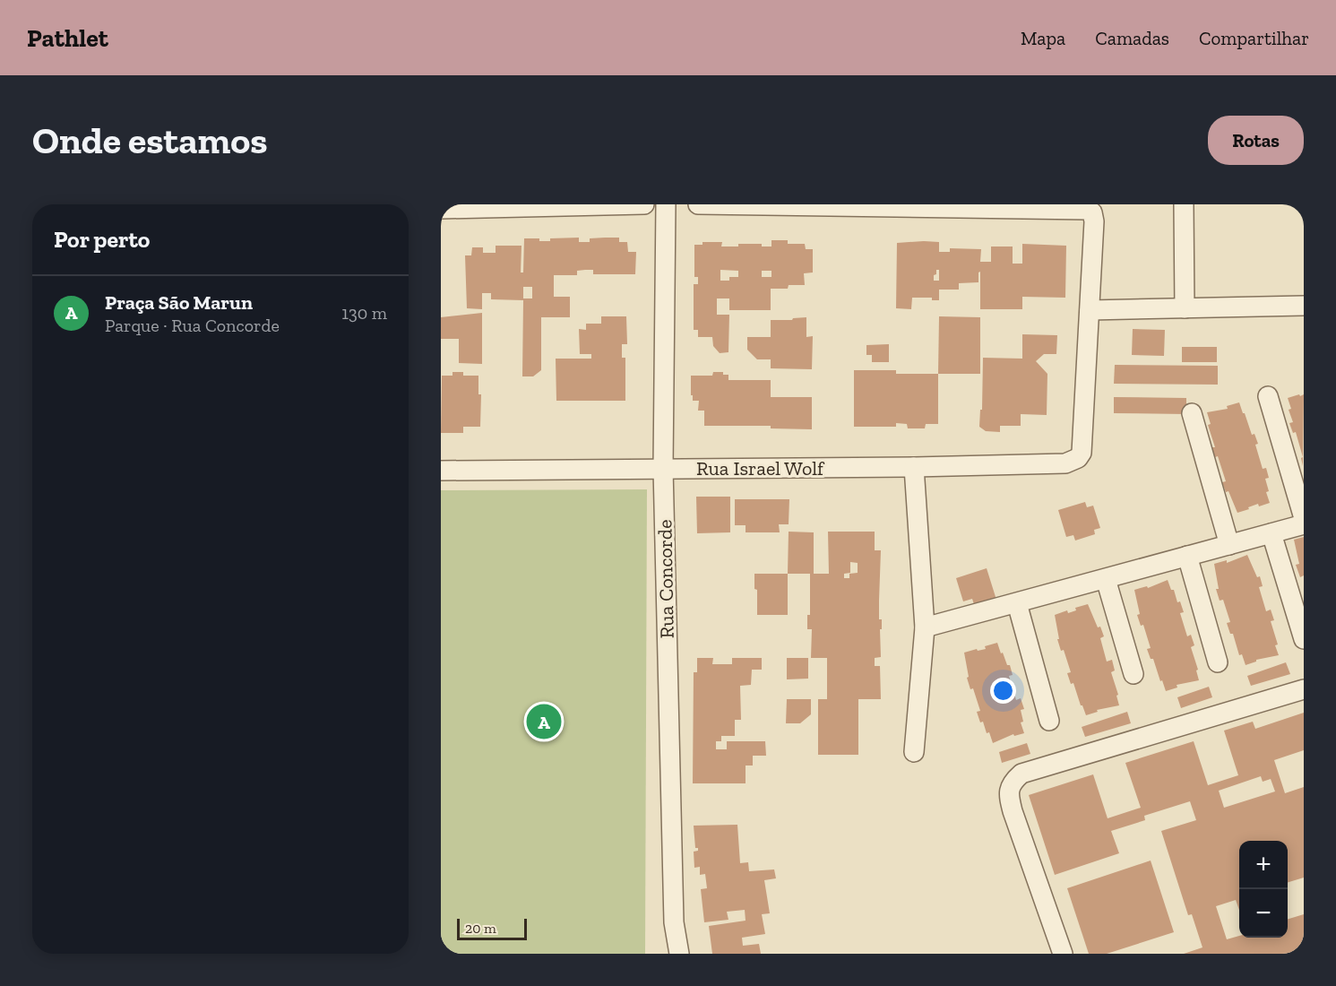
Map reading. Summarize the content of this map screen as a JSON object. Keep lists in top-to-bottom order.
{
  "streets": {
    "street": ["Rua Israel Wolf", "Rua Concorde"]
  },
  "crossings": [
    ["Rua Israel Wolf", "Rua Concorde"]
  ],
  "scale_bar": "20 m",
  "page": {
    "header": "Pathlet",
    "nav": ["Mapa", "Camadas", "Compartilhar"],
    "buttons": "Rotas",
    "title": "Onde estamos",
    "heading": "Por perto",
    "list": [
      {
        "mark": "A",
        "name": "Praça São Marun",
        "note": "Parque · Rua Concorde",
        "value": "130 m"
      }
    ],
    "pins": "A",
    "map_buttons": ["+", "−"],
    "scale": "20 m"
  }
}
